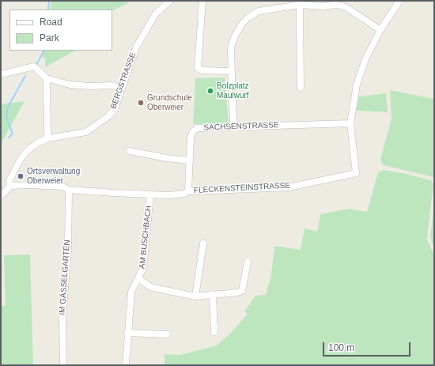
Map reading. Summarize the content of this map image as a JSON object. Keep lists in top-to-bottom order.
{
  "streets": {
    "street": [
      "BERGSTRASSE",
      "SACHSENSTRASSE",
      "FLECKENSTEINSTRASSE",
      "AM BUSCHBACH",
      "IM GÄSSELGARTEN"
    ]
  },
  "crossings": [
    ["BERGSTRASSE", "FLECKENSTEINSTRASSE"],
    ["SACHSENSTRASSE", "FLECKENSTEINSTRASSE"],
    ["FLECKENSTEINSTRASSE", "AM BUSCHBACH"],
    ["FLECKENSTEINSTRASSE", "IM GÄSSELGARTEN"]
  ],
  "places": ["Bolzplatz Maulwurf", "Grundschule Oberweier", "Ortsverwaltung Oberweier"],
  "legend": ["Road", "Park"],
  "scale_bar": "100 m"
}
